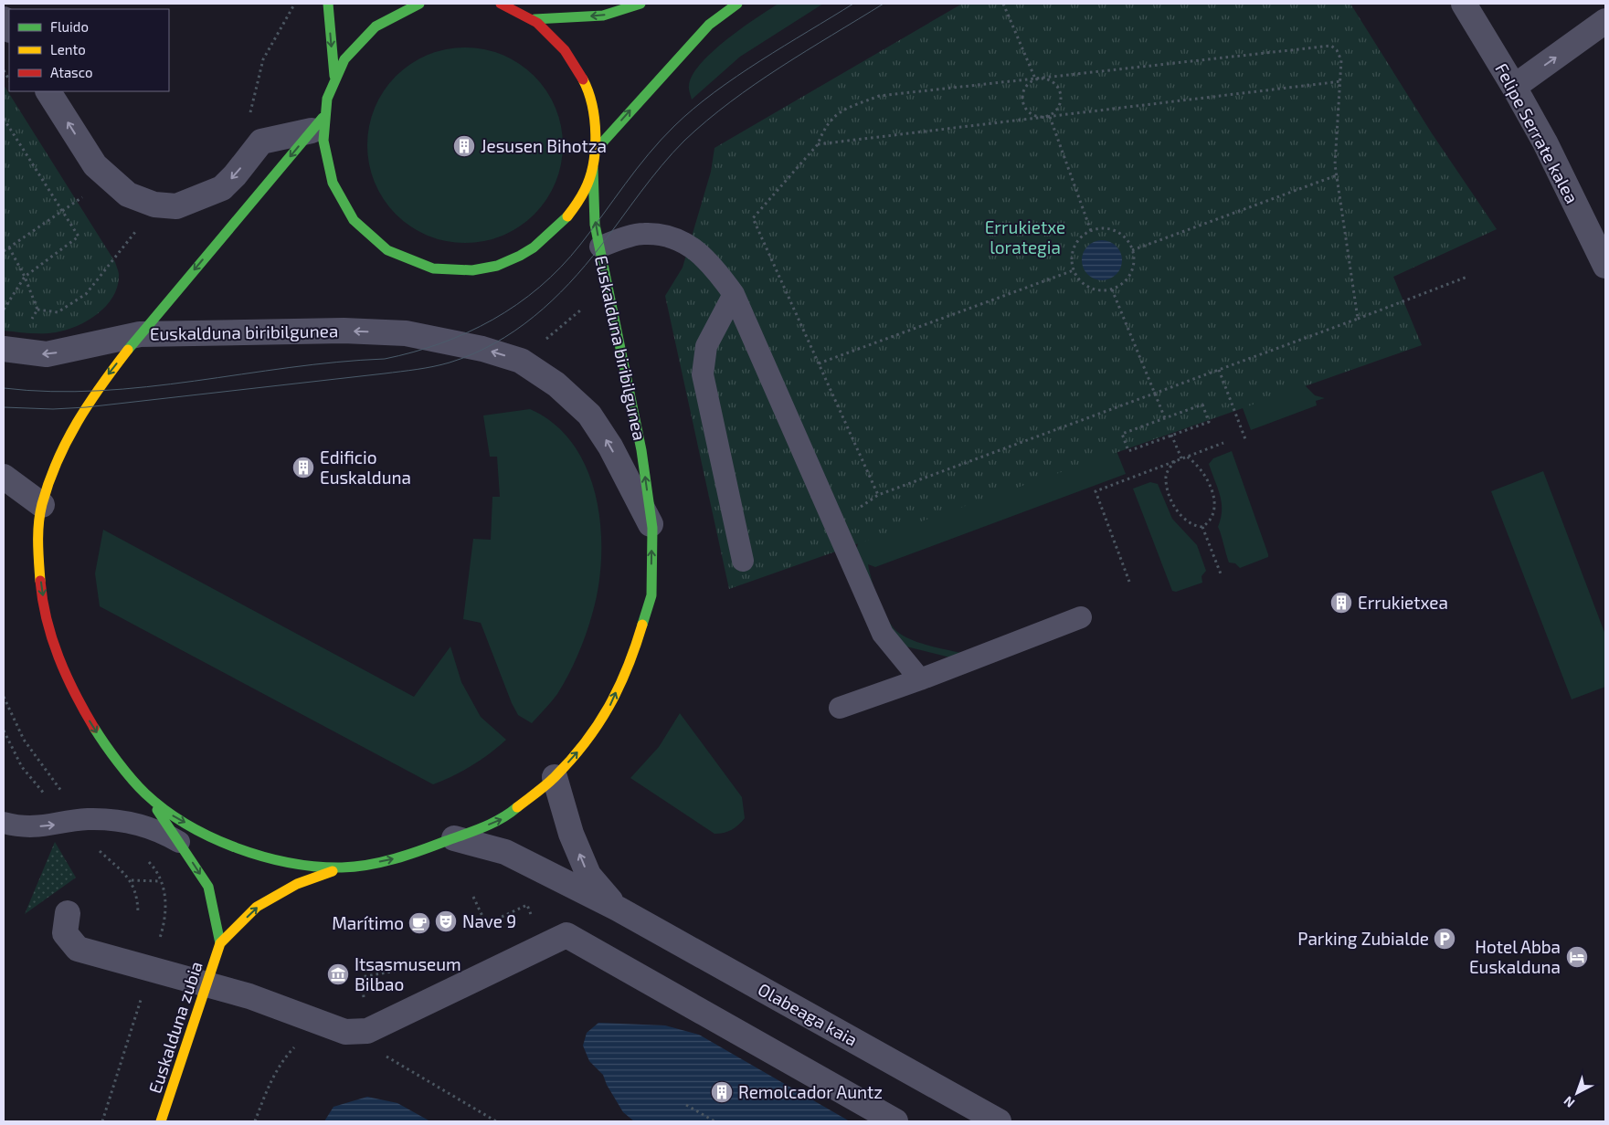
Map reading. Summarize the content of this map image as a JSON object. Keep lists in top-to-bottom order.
{
  "streets": {
    "main road": ["Euskalduna biribilgunea", "Euskalduna zubia"],
    "street": ["Felipe Serrate kalea", "Olabeaga kaia"]
  },
  "crossings": [
    ["Euskalduna biribilgunea", "Olabeaga kaia"],
    ["Euskalduna biribilgunea", "Euskalduna zubia"]
  ],
  "parks": ["Errukietxe lorategia"],
  "places": {
    "building": [
      "Jesusen Bihotza",
      "Edificio Euskalduna",
      "Errukietxea",
      "Remolcador Auntz"
    ],
    "theatre": ["Nave 9"],
    "cafe": ["Marítimo"],
    "parking": ["Parking Zubialde"],
    "hotel": ["Hotel Abba Euskalduna"],
    "museum": ["Itsasmuseum Bilbao"]
  },
  "legend": ["Fluido", "Lento", "Atasco"],
  "north": "bottom left"
}
